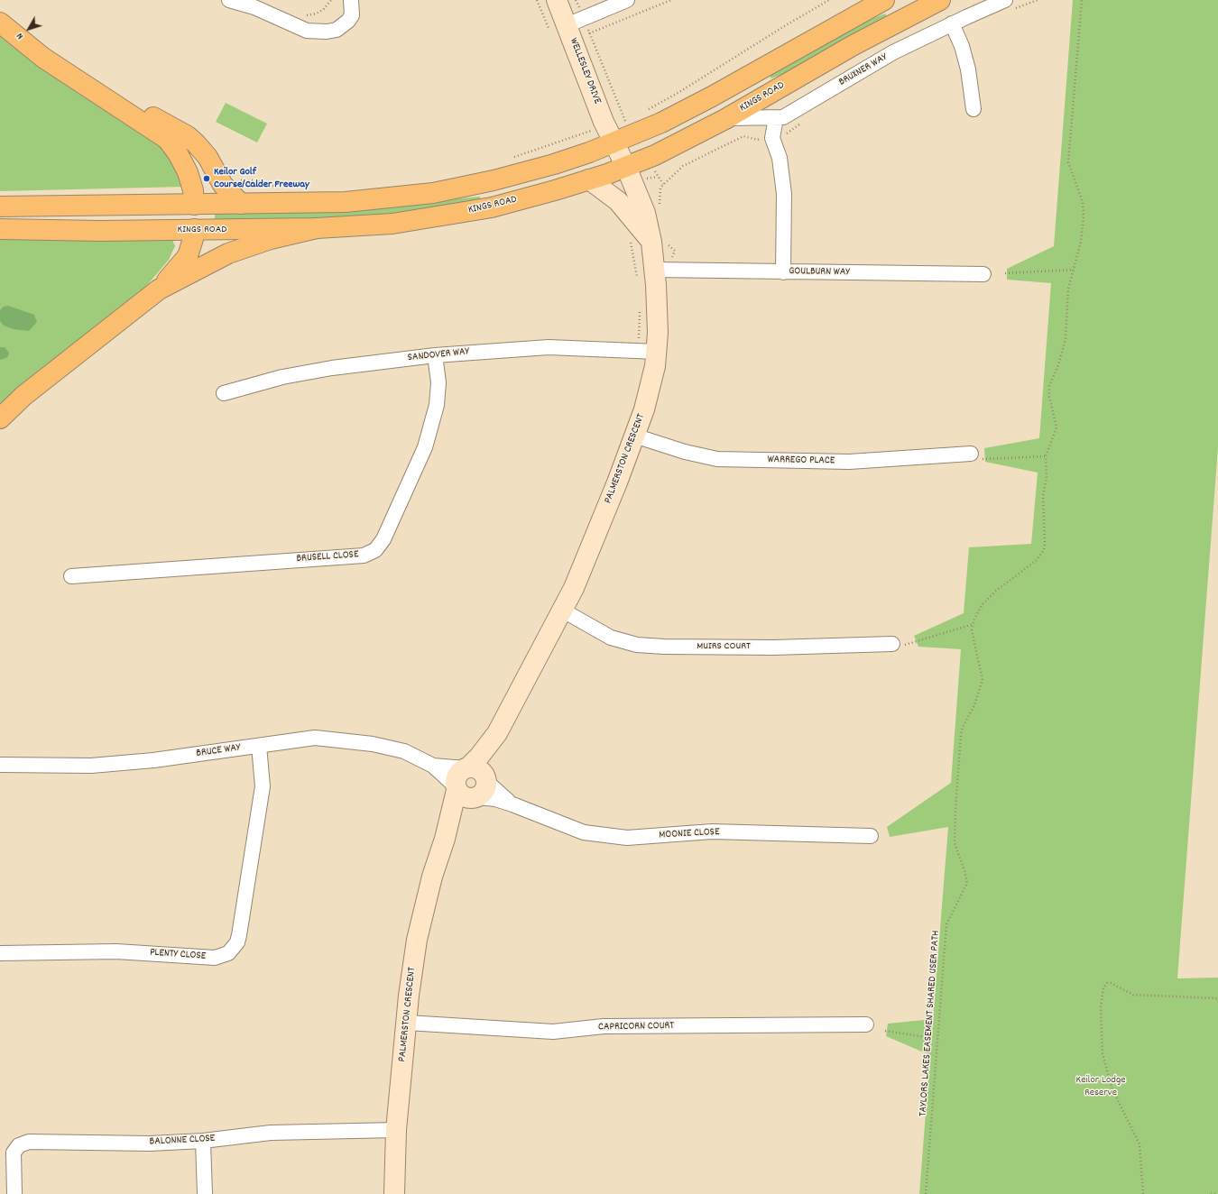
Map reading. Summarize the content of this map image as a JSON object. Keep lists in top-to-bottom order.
{
  "streets": {
    "main road": ["KINGS ROAD"],
    "street": [
      "BRUXNER WAY",
      "WELLESLEY DRIVE",
      "GOULBURN WAY",
      "SANDOVER WAY",
      "PALMERSTON CRESCENT",
      "WARREGO PLACE",
      "BRUSELL CLOSE",
      "MUIRS COURT",
      "BRUCE WAY",
      "MOONIE CLOSE",
      "PLENTY CLOSE",
      "CAPRICORN COURT",
      "BALONNE CLOSE"
    ],
    "path": ["TAYLORS LAKES EASEMENT SHARED USER PATH"]
  },
  "crossings": [
    ["BRUXNER WAY", "KINGS ROAD"],
    ["WELLESLEY DRIVE", "KINGS ROAD"],
    ["WELLESLEY DRIVE", "PALMERSTON CRESCENT"],
    ["KINGS ROAD", "PALMERSTON CRESCENT"],
    ["GOULBURN WAY", "PALMERSTON CRESCENT"],
    ["SANDOVER WAY", "PALMERSTON CRESCENT"],
    ["SANDOVER WAY", "BRUSELL CLOSE"],
    ["PALMERSTON CRESCENT", "WARREGO PLACE"],
    ["PALMERSTON CRESCENT", "MUIRS COURT"],
    ["PALMERSTON CRESCENT", "BRUCE WAY"],
    ["PALMERSTON CRESCENT", "MOONIE CLOSE"],
    ["PALMERSTON CRESCENT", "CAPRICORN COURT"],
    ["PALMERSTON CRESCENT", "BALONNE CLOSE"],
    ["BRUCE WAY", "MOONIE CLOSE"],
    ["BRUCE WAY", "PLENTY CLOSE"]
  ],
  "parks": ["Keilor Lodge Reserve"],
  "places": ["Keilor Golf Course/Calder Freeway"],
  "north": "bottom left"
}
